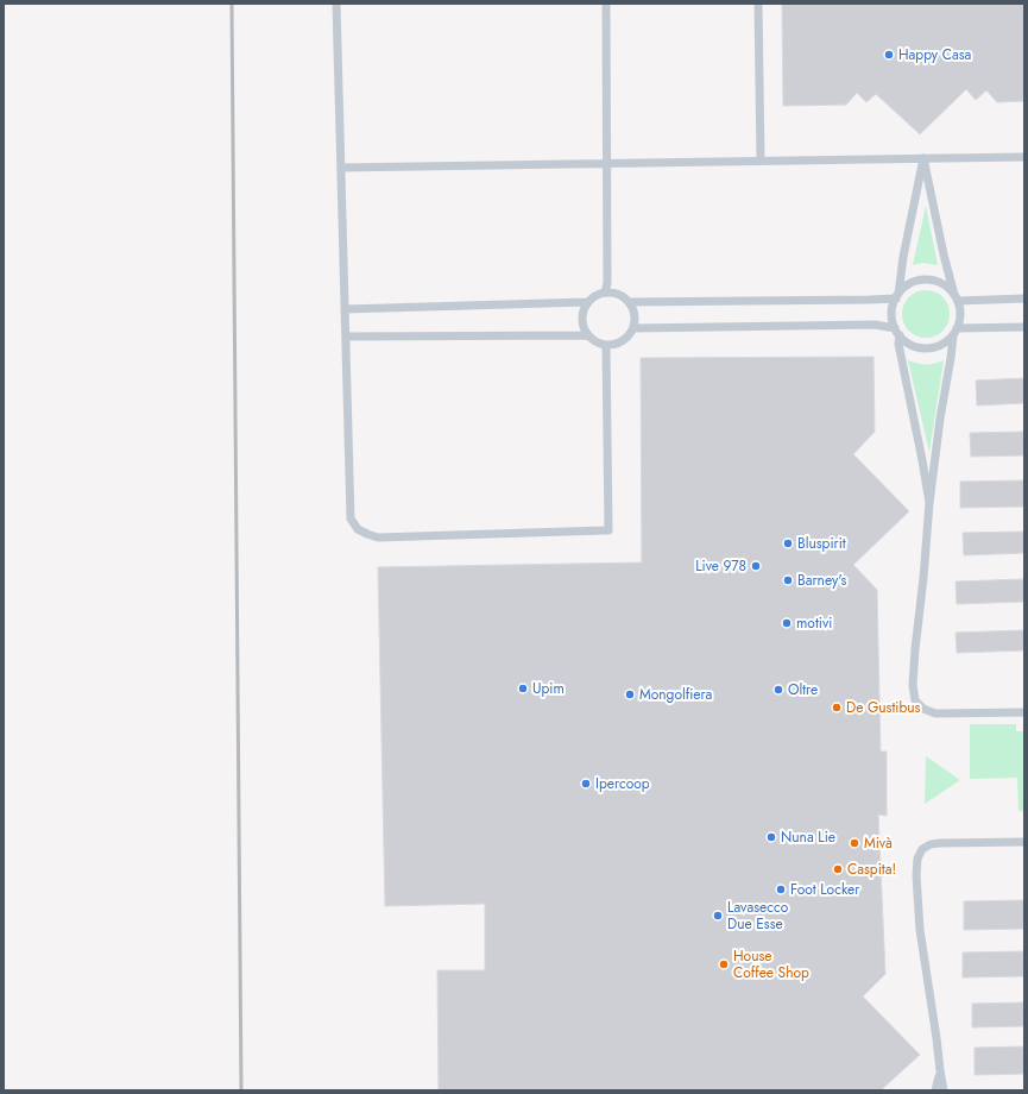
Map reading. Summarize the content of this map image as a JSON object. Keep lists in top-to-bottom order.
{
  "places": [
    "Happy Casa",
    "Bluspirit",
    "Live 978",
    "Barney's",
    "motivi",
    "Upim",
    "Oltre",
    "Mongolfiera",
    "De Gustibus",
    "Ipercoop",
    "Nuna Lie",
    "Mivà",
    "Caspita!",
    "Foot Locker",
    "Lavasecco Due Esse",
    "House Coffee Shop"
  ]
}
